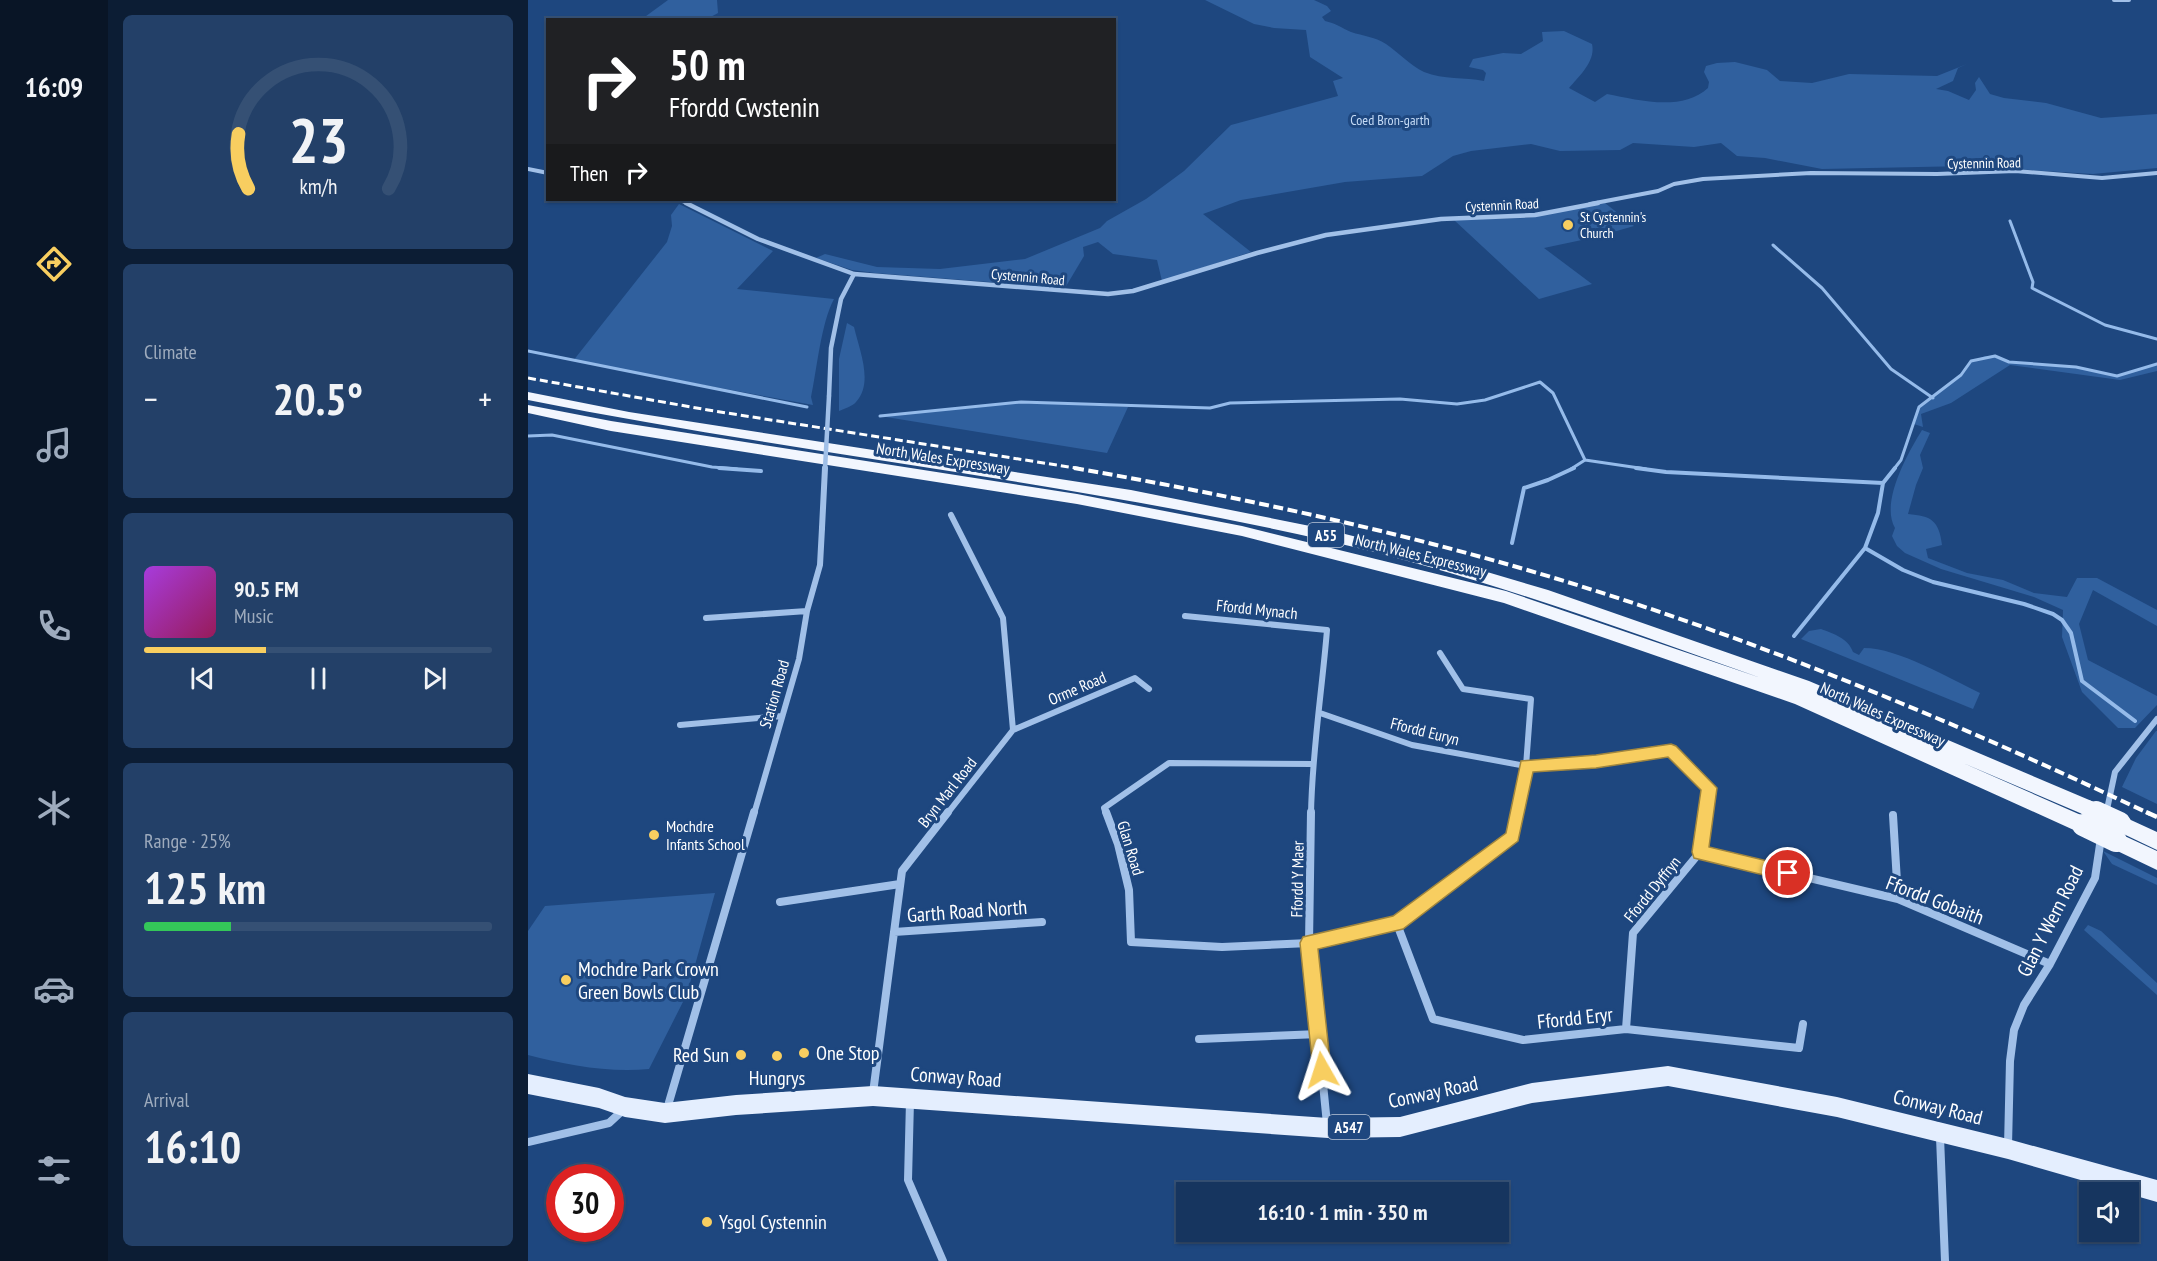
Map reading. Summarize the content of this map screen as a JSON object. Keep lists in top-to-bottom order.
{
  "streets": {
    "highway": ["North Wales Expressway", "A55"],
    "main road": ["Conway Road", "A547"],
    "street": [
      "Cystennin Road",
      "Ffordd Mynach",
      "Orme Road",
      "Station Road",
      "Ffordd Euryn",
      "Bryn Marl Road",
      "Glan Road",
      "Ffordd Y Maer",
      "Ffordd Dyffryn",
      "Ffordd Gobaith",
      "Garth Road North",
      "Glan Y Wern Road",
      "Ffordd Eryr"
    ]
  },
  "crossings": [
    ["Cystennin Road", "Station Road"],
    ["Ffordd Mynach", "Ffordd Y Maer"],
    ["Orme Road", "Bryn Marl Road"],
    ["Station Road", "Conway Road"],
    ["Ffordd Euryn", "Ffordd Y Maer"],
    ["Ffordd Euryn", "Ffordd Dyffryn"],
    ["Bryn Marl Road", "Garth Road North"],
    ["Bryn Marl Road", "Conway Road"],
    ["Glan Road", "Ffordd Y Maer"],
    ["Ffordd Y Maer", "Conway Road"],
    ["Ffordd Dyffryn", "Ffordd Gobaith"],
    ["Ffordd Dyffryn", "Ffordd Eryr"],
    ["Ffordd Gobaith", "Glan Y Wern Road"],
    ["Glan Y Wern Road", "Conway Road"]
  ],
  "parks": ["Coed Bron-garth"],
  "places": [
    "St Cystennin's Church",
    "Mochdre Infants School",
    "Mochdre Park Crown Green Bowls Club",
    "One Stop",
    "Red Sun",
    "Hungrys",
    "Ysgol Cystennin"
  ],
  "page": {
    "tabs": "16:09",
    "turn": ["50 m", "Ffordd Cwstenin"],
    "then": "Then",
    "tile": [
      "Climate",
      ["Range · 25%", "125 km"],
      ["Arrival", "16:10"]
    ],
    "heat": ["−", "20.5°", "+"],
    "song": ["90.5 FM", "Music"],
    "limit": "30",
    "trip": "16:10 · 1 min · 350 m",
    "gauge": ["23", "km/h"]
  }
}
